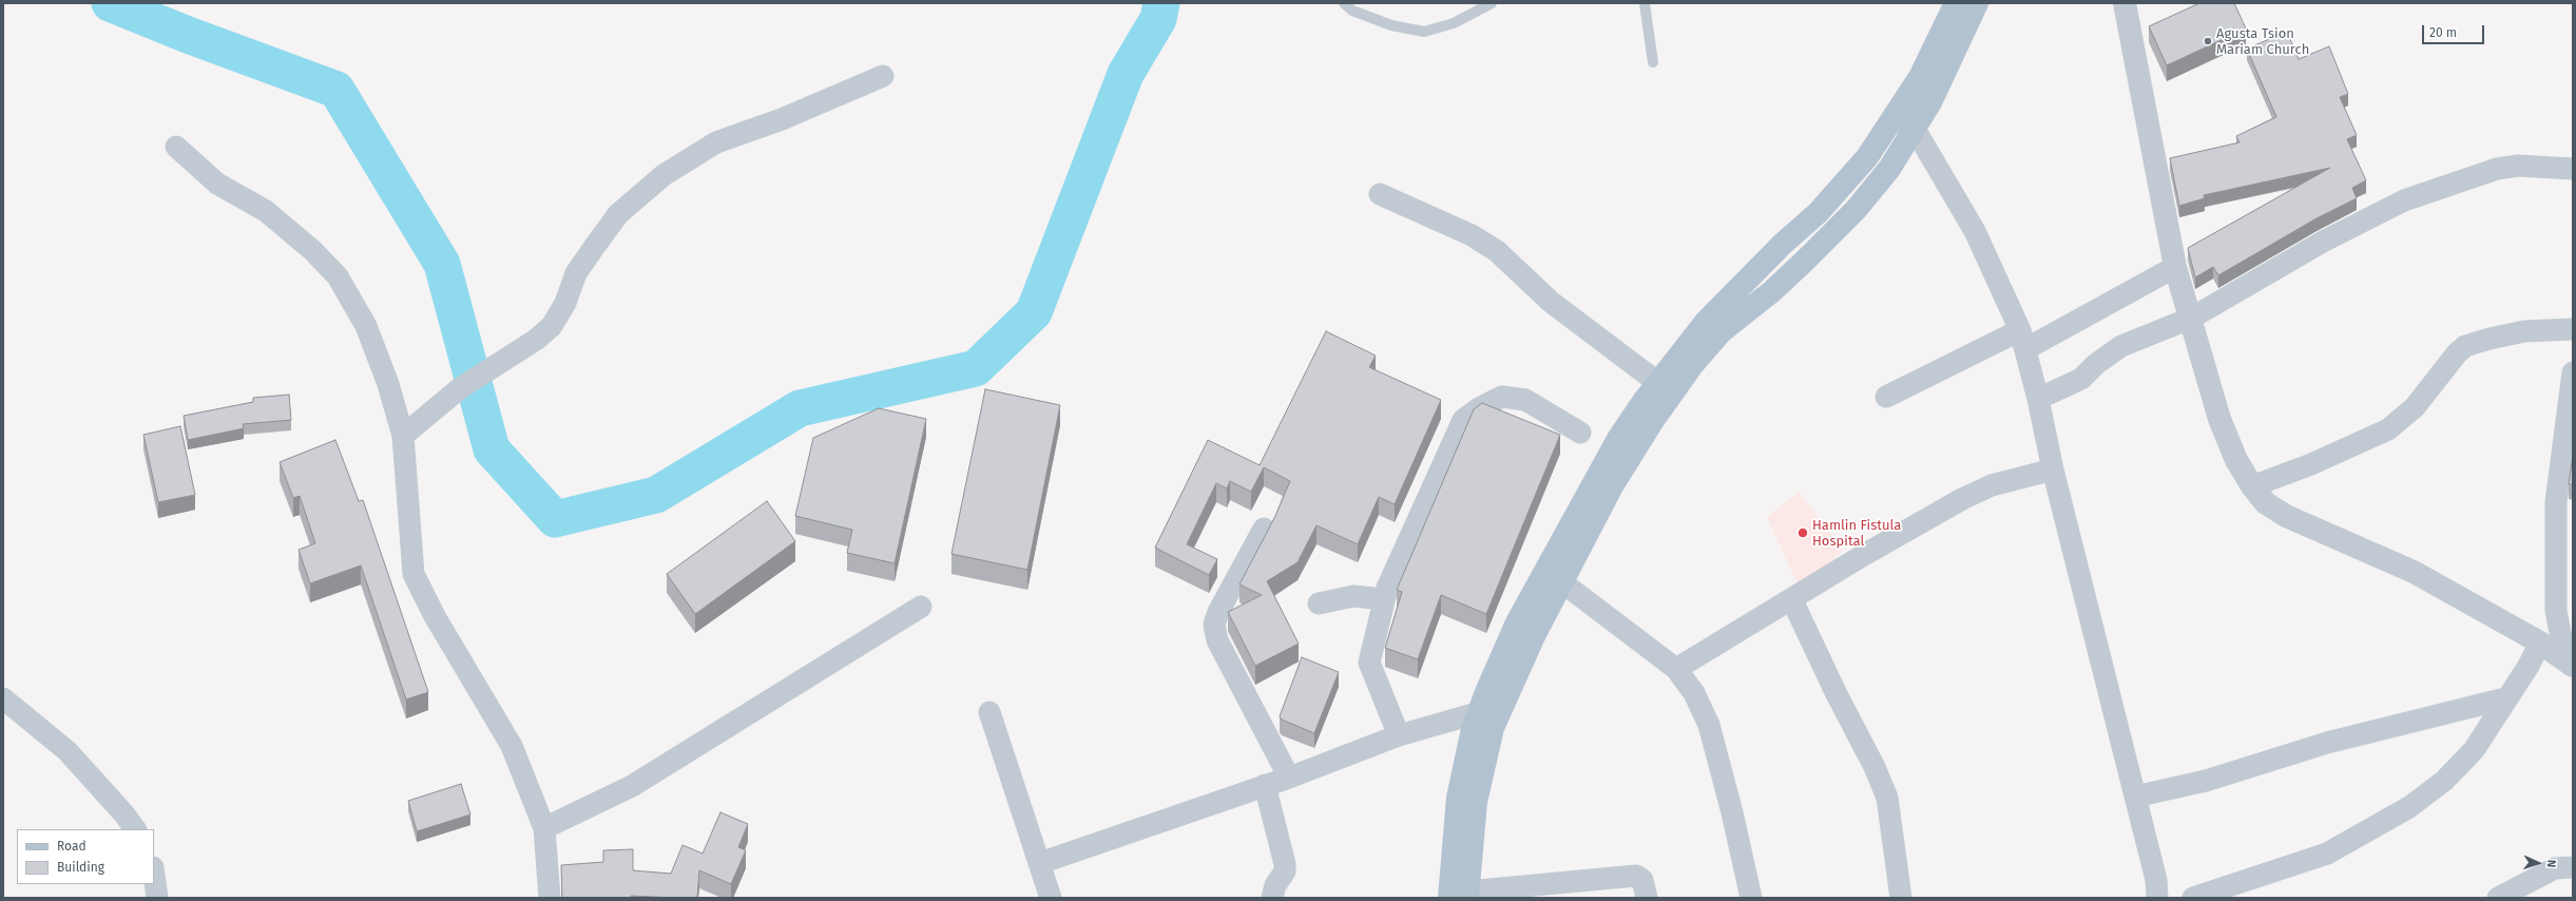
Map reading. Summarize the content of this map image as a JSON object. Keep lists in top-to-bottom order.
{
  "places": ["Agusta Tsion Mariam Church", "Hamlin Fistula Hospital"],
  "legend": ["Road", "Building"],
  "scale_bar": "20 m",
  "north": "right"
}
